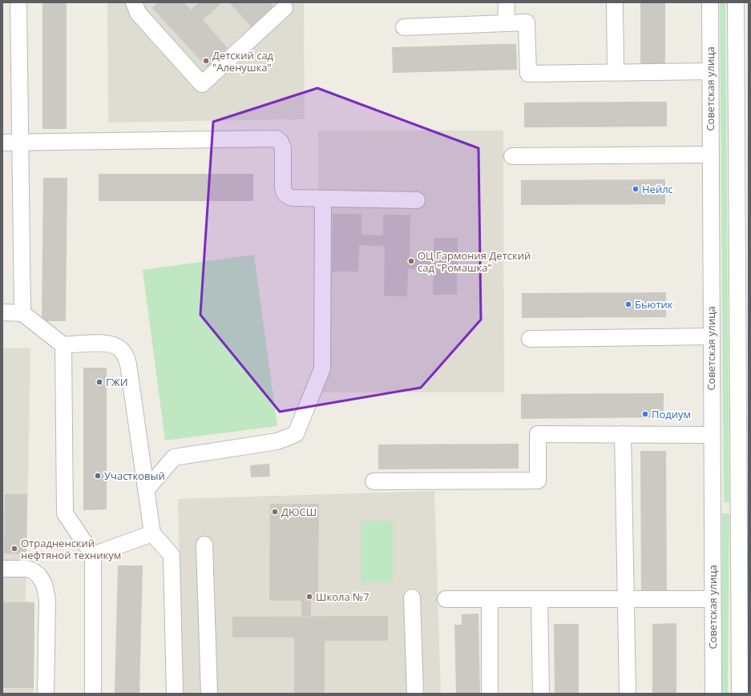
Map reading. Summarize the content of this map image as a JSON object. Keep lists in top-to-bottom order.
{
  "streets": {
    "street": ["Советская улица"]
  },
  "places": [
    "Детский сад \"Аленушка\"",
    "Нейлс",
    "ОЦ Гармония Детский сад \"Ромашка\"",
    "Бьютик",
    "ГЖИ",
    "Подиум",
    "Участковый",
    "ДЮСШ",
    "Отрадненский нефтяной техникум",
    "Школа №7"
  ]
}
